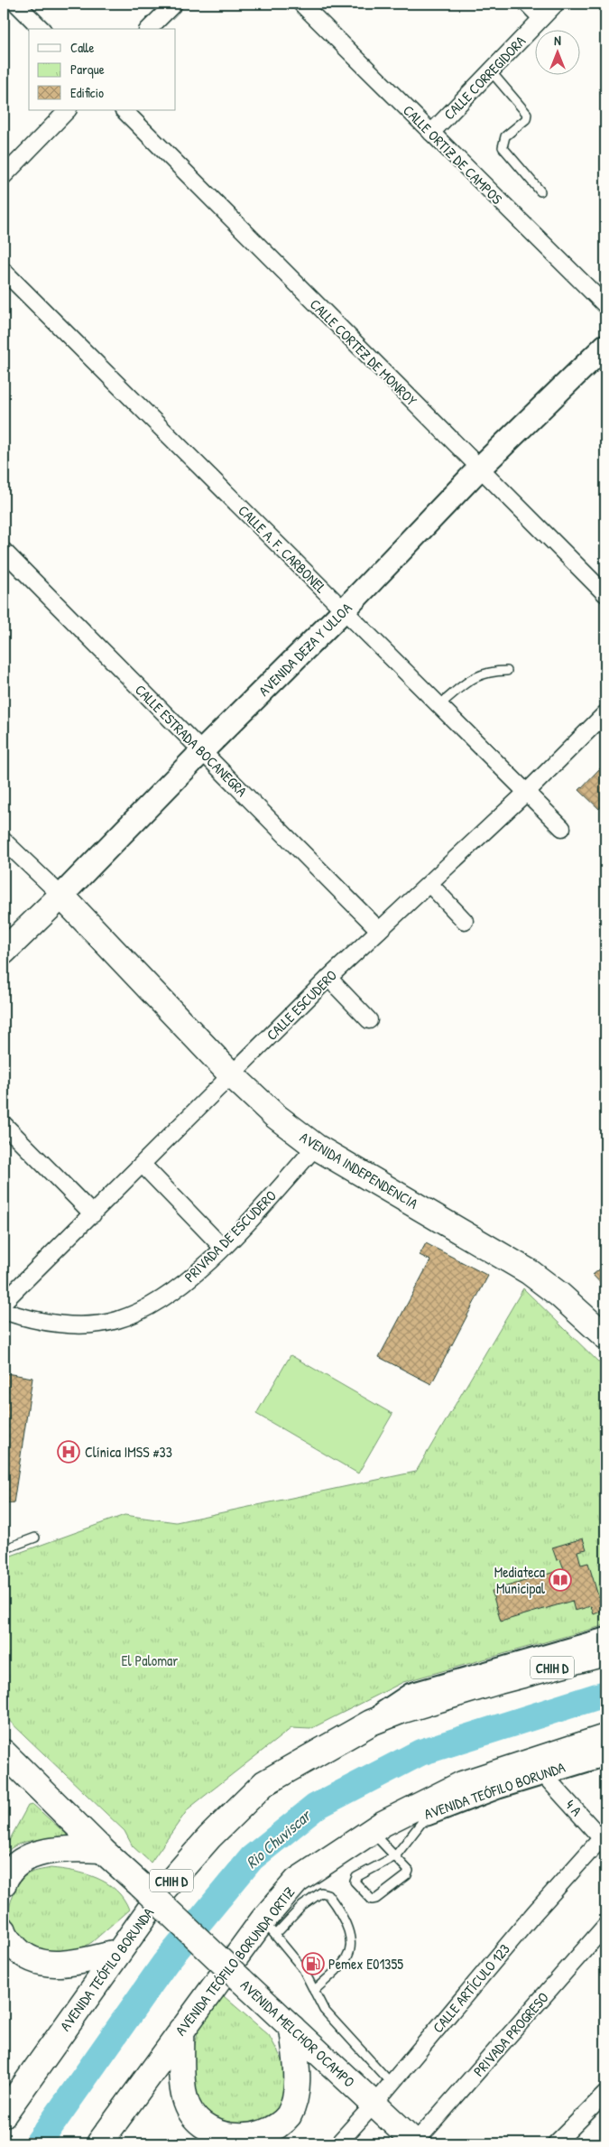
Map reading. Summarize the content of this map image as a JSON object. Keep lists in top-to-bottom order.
{
  "streets": {
    "main road": [
      "AVENIDA DEZA Y ULLOA",
      "AVENIDA INDEPENDENCIA",
      "CHIH D",
      "AVENIDA TEÓFILO BORUNDA",
      "AVENIDA TEÓFILO BORUNDA ORTIZ",
      "AVENIDA MELCHOR OCAMPO"
    ],
    "street": [
      "CALLE CORREGIDORA",
      "CALLE ORTIZ DE CAMPOS",
      "CALLE CORTEZ DE MONROY",
      "CALLE A. F. CARBONEL",
      "CALLE ESTRADA BOCANEGRA",
      "CALLE ESCUDERO",
      "PRIVADA DE ESCUDERO",
      "4 A",
      "CALLE ARTÍCULO 123",
      "PRIVADA PROGRESO"
    ]
  },
  "crossings": [
    ["CALLE CORREGIDORA", "CALLE ORTIZ DE CAMPOS"],
    ["CALLE CORTEZ DE MONROY", "AVENIDA DEZA Y ULLOA"],
    ["CALLE A. F. CARBONEL", "AVENIDA DEZA Y ULLOA"],
    ["CALLE A. F. CARBONEL", "CALLE ESCUDERO"],
    ["AVENIDA DEZA Y ULLOA", "CALLE ESTRADA BOCANEGRA"],
    ["AVENIDA DEZA Y ULLOA", "AVENIDA INDEPENDENCIA"],
    ["CALLE ESTRADA BOCANEGRA", "CALLE ESCUDERO"],
    ["CALLE ESCUDERO", "AVENIDA INDEPENDENCIA"],
    ["AVENIDA INDEPENDENCIA", "PRIVADA DE ESCUDERO"],
    ["AVENIDA TEÓFILO BORUNDA", "4 A"],
    ["AVENIDA TEÓFILO BORUNDA", "AVENIDA TEÓFILO BORUNDA ORTIZ"],
    ["4 A", "CALLE ARTÍCULO 123"],
    ["CALLE ARTÍCULO 123", "AVENIDA MELCHOR OCAMPO"],
    ["AVENIDA MELCHOR OCAMPO", "PRIVADA PROGRESO"]
  ],
  "water": ["Rio Chuviscar"],
  "parks": ["El Palomar"],
  "places": {
    "hospital": ["Clínica IMSS #33"],
    "library": ["Mediateca Municipal"],
    "fuel station": ["Pemex E01355"]
  },
  "legend": ["Calle", "Parque", "Edificio"],
  "north": "top"
}
